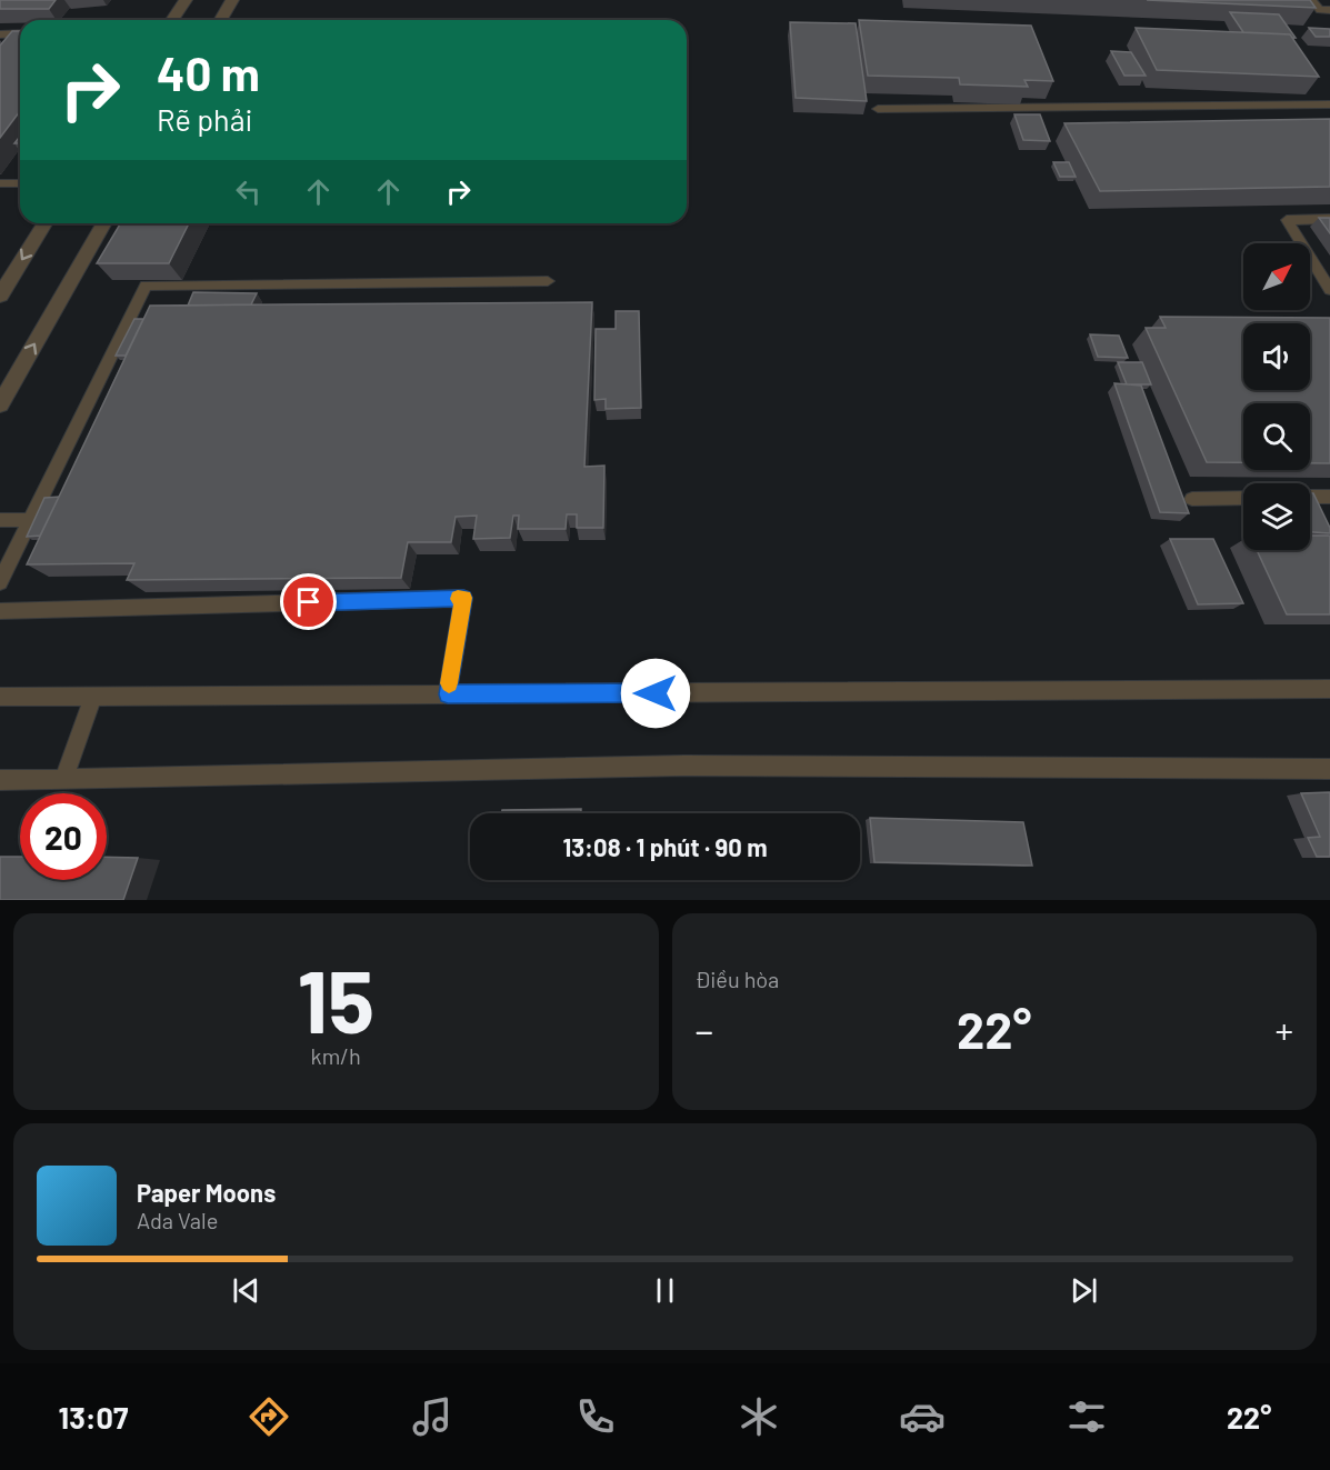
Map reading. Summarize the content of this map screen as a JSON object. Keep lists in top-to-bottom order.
{
  "north": "top right",
  "page": {
    "turn": ["40 m", "Rẽ phải"],
    "limit": "20",
    "trip": "13:08 · 1 phút · 90 m",
    "tile": [
      ["15", "km/h"],
      "Điều hòa"
    ],
    "heat": ["−", "22°", "+"],
    "song": ["Paper Moons", "Ada Vale"],
    "tabs": ["13:07", "22°"]
  }
}
